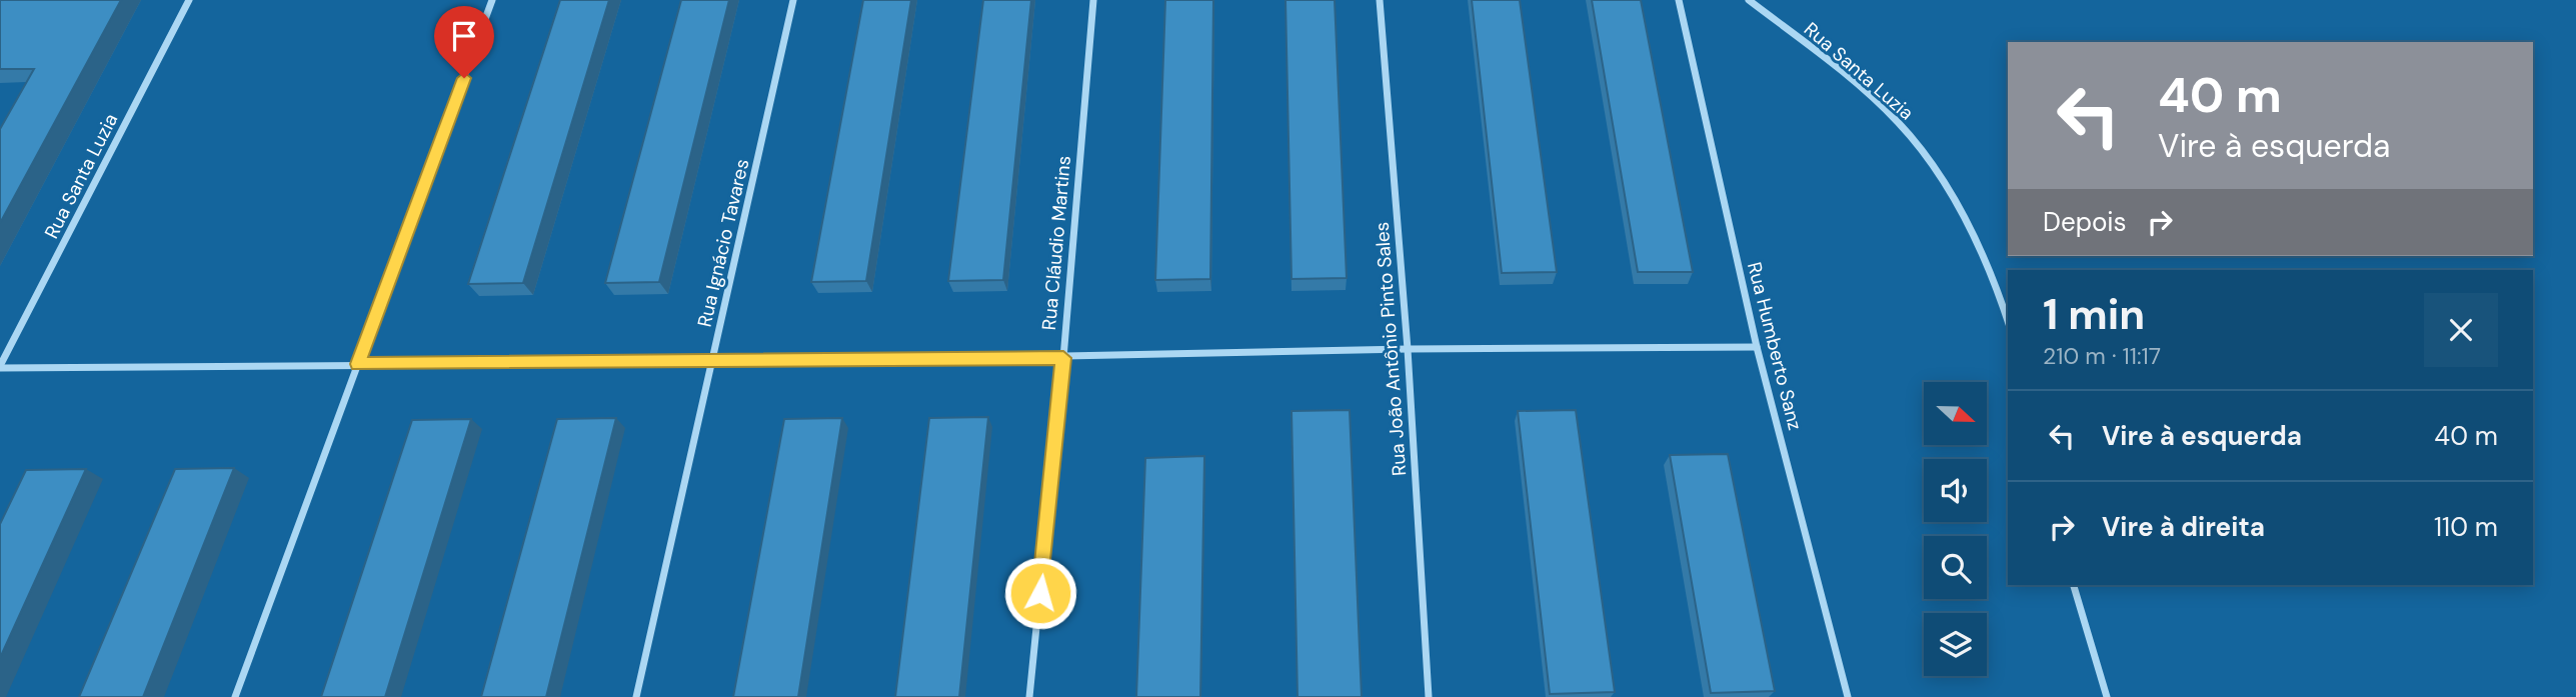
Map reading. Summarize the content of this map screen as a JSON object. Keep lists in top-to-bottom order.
{
  "streets": {
    "street": [
      "Rua Santa Luzia",
      "Rua Ignácio Tavares",
      "Rua Cláudio Martins",
      "Rua Humberto Sanz",
      "Rua João Antônio Pinto Sales"
    ]
  },
  "north": "right",
  "page": {
    "turn": ["40 m", "Vire à esquerda"],
    "then": "Depois",
    "heading": ["1 min", "210 m · 11:17"],
    "list": [
      {
        "name": "Vire à esquerda",
        "value": "40 m"
      },
      {
        "name": "Vire à direita",
        "value": "110 m"
      }
    ]
  }
}
